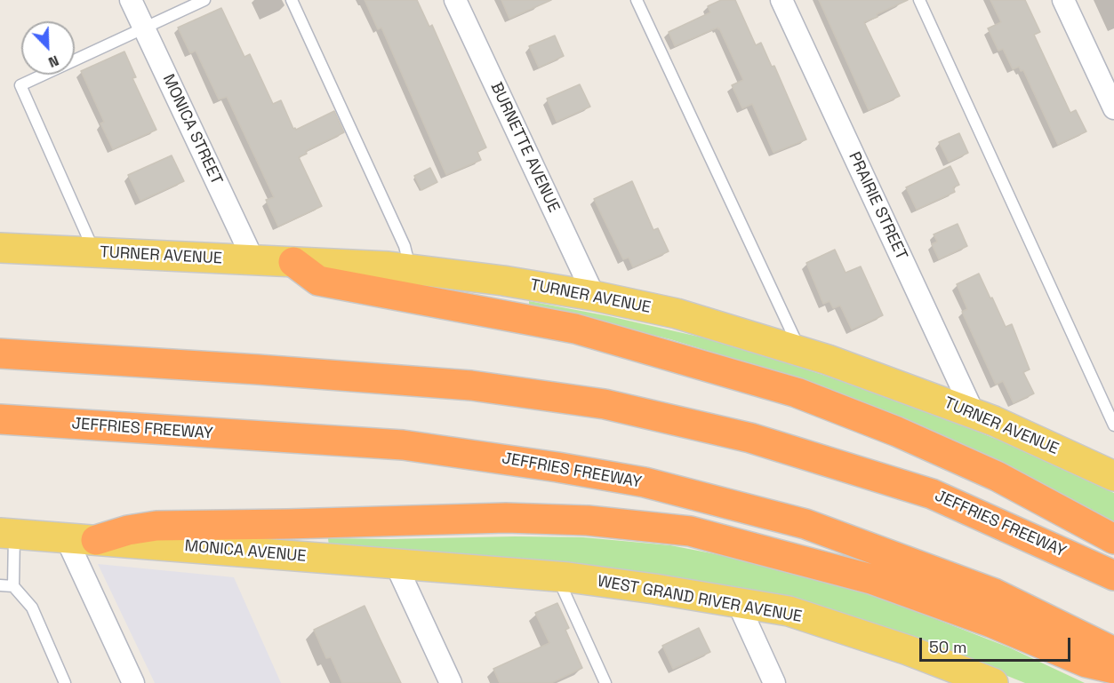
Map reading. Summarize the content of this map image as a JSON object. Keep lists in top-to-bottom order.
{
  "streets": {
    "highway": ["JEFFRIES FREEWAY"],
    "main road": ["TURNER AVENUE", "MONICA AVENUE", "WEST GRAND RIVER AVENUE"],
    "street": ["MONICA STREET", "BURNETTE AVENUE", "PRAIRIE STREET"]
  },
  "crossings": [
    ["MONICA STREET", "TURNER AVENUE"],
    ["BURNETTE AVENUE", "TURNER AVENUE"],
    ["PRAIRIE STREET", "TURNER AVENUE"],
    ["MONICA AVENUE", "WEST GRAND RIVER AVENUE"]
  ],
  "scale_bar": "50 m",
  "north": "bottom right"
}
